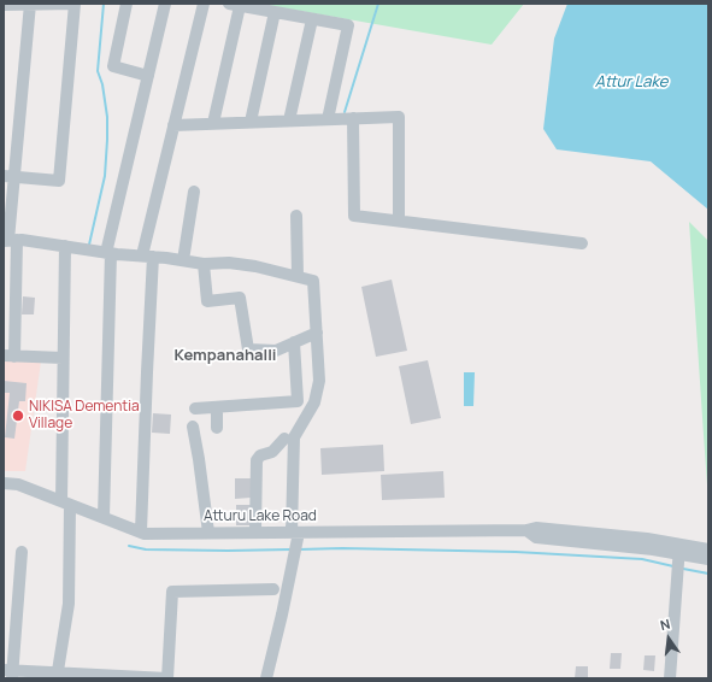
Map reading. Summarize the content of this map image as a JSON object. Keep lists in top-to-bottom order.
{
  "streets": {
    "street": ["Atturu Lake Road"]
  },
  "districts": ["Kempanahalli"],
  "water": ["Attur Lake"],
  "places": ["NIKISA Dementia Village"],
  "north": "top"
}
